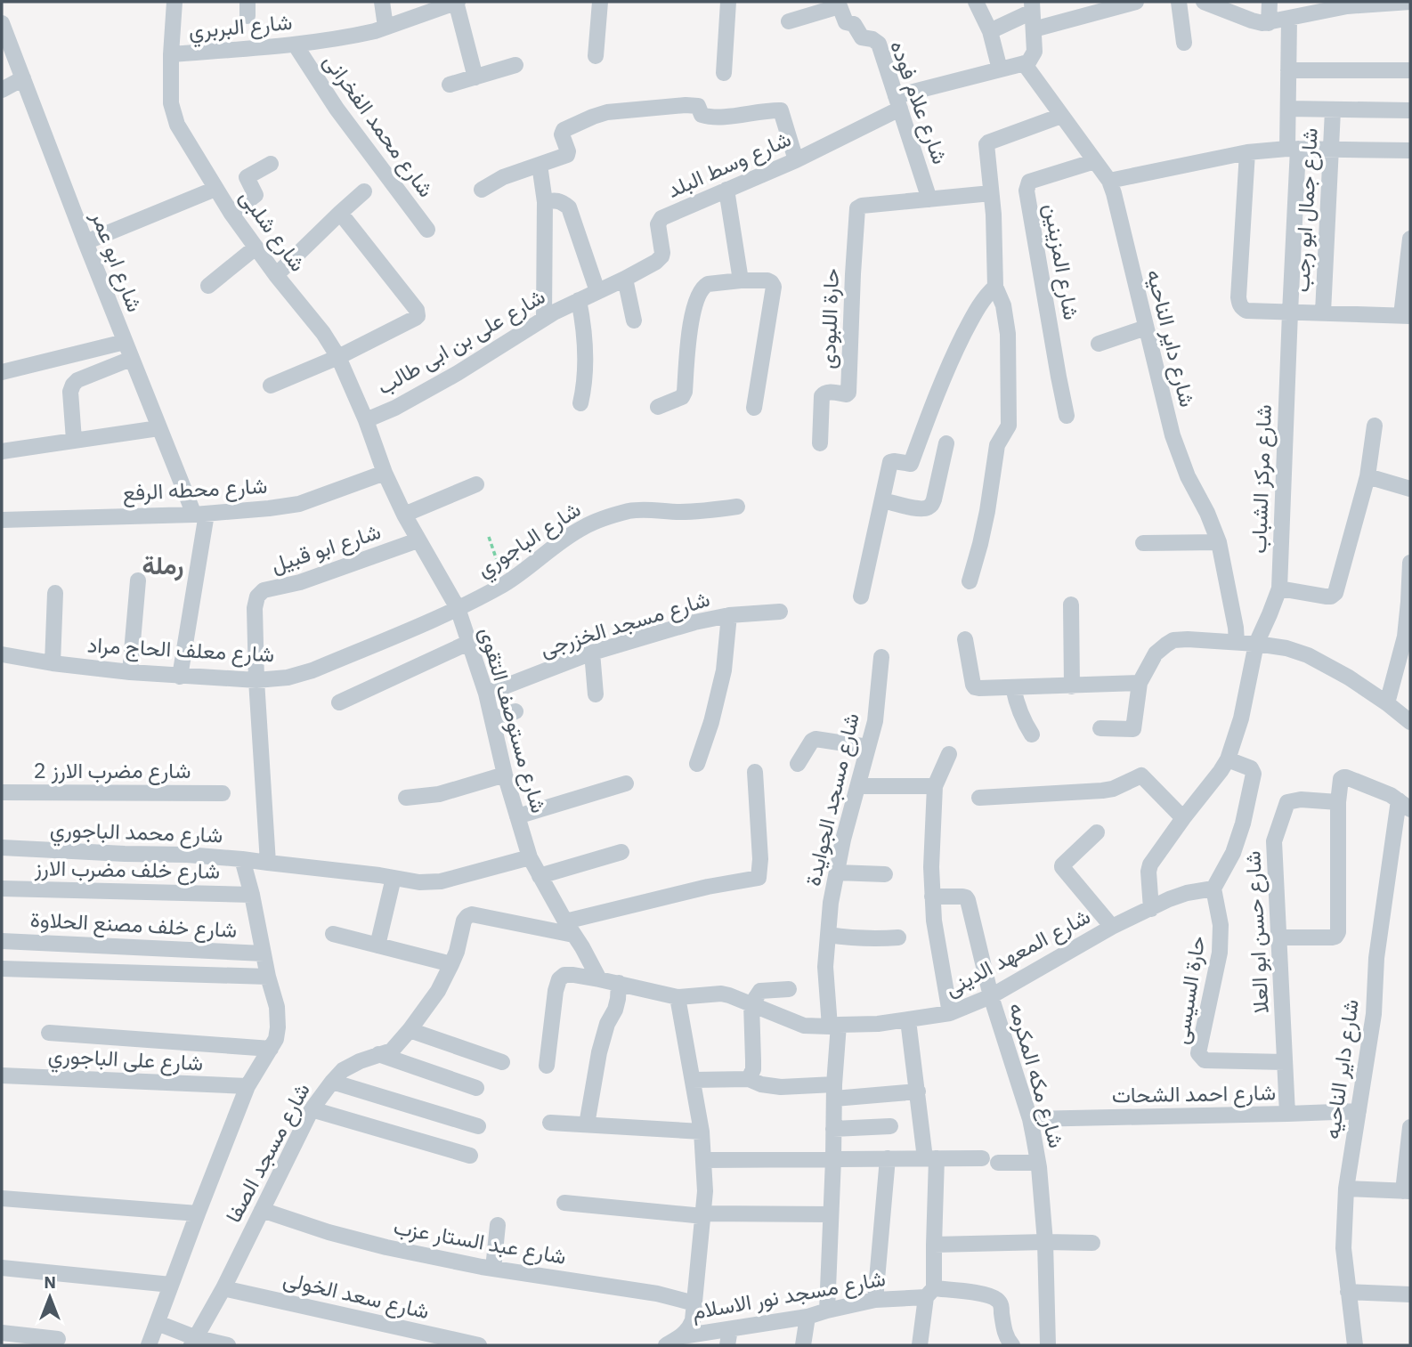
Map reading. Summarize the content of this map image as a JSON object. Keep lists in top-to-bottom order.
{
  "streets": {
    "street": [
      "شارع البربري",
      "شارع علام فوده",
      "شارع محمد الفخرانى",
      "شارع وسط البلد",
      "شارع جمال ابو رجب",
      "شارع شلبى",
      "شارع ابو عمر",
      "شارع المزينين",
      "حارة اللبودى",
      "شارع داير الناحيه",
      "شارع على بن ابى طالب",
      "شارع مركز الشباب",
      "شارع محطه الرفع",
      "شارع الباجوري",
      "شارع ابو قبيل",
      "شارع مسجد الخزرجى",
      "شارع معلف الحاج مراد",
      "شارع مستوصف التقوى",
      "شارع مضرب الارز 2",
      "شارع مسجد الجوايدة",
      "شارع محمد الباجوري",
      "شارع خلف مضرب الارز",
      "شارع خلف مصنع الحلاوة",
      "شارع حسن ابو العلا",
      "شارع المعهد الدينى",
      "حارة السيسى",
      "شارع على الباجوري",
      "شارع مكه المكرمه",
      "شارع احمد الشحات",
      "شارع مسجد الصفا",
      "شارع عبد الستار عزب",
      "شارع سعد الخولى",
      "شارع مسجد نور الاسلام"
    ]
  },
  "crossings": [
    ["شارع البربري", "شارع محمد الفخرانى"],
    ["شارع البربري", "شارع شلبى"],
    ["شارع علام فوده", "شارع وسط البلد"],
    ["شارع علام فوده", "حارة اللبودى"],
    ["شارع وسط البلد", "شارع داير الناحيه"],
    ["شارع وسط البلد", "شارع على بن ابى طالب"],
    ["شارع شلبى", "شارع على بن ابى طالب"],
    ["شارع شلبى", "شارع محطه الرفع"],
    ["شارع شلبى", "شارع مستوصف التقوى"],
    ["شارع ابو عمر", "شارع محطه الرفع"],
    ["شارع المزينين", "شارع داير الناحيه"],
    ["شارع داير الناحيه", "شارع احمد الشحات"],
    ["شارع مركز الشباب", "شارع المعهد الدينى"],
    ["شارع محطه الرفع", "شارع مستوصف التقوى"],
    ["شارع الباجوري", "شارع معلف الحاج مراد"],
    ["شارع الباجوري", "شارع مستوصف التقوى"],
    ["شارع ابو قبيل", "شارع معلف الحاج مراد"],
    ["شارع ابو قبيل", "شارع مستوصف التقوى"],
    ["شارع مسجد الخزرجى", "شارع مستوصف التقوى"],
    ["شارع معلف الحاج مراد", "شارع مستوصف التقوى"],
    ["شارع مستوصف التقوى", "شارع محمد الباجوري"],
    ["شارع مستوصف التقوى", "شارع المعهد الدينى"],
    ["شارع مستوصف التقوى", "شارع مسجد الصفا"],
    ["شارع مسجد الجوايدة", "شارع المعهد الدينى"],
    ["شارع محمد الباجوري", "شارع مسجد الصفا"],
    ["شارع خلف مضرب الارز", "شارع مسجد الصفا"],
    ["شارع خلف مصنع الحلاوة", "شارع مسجد الصفا"],
    ["شارع حسن ابو العلا", "حارة السيسى"],
    ["شارع حسن ابو العلا", "شارع احمد الشحات"],
    ["شارع المعهد الدينى", "حارة السيسى"],
    ["شارع المعهد الدينى", "شارع مكه المكرمه"],
    ["شارع على الباجوري", "شارع مسجد الصفا"],
    ["شارع مكه المكرمه", "شارع احمد الشحات"],
    ["شارع مسجد الصفا", "شارع عبد الستار عزب"],
    ["شارع مسجد الصفا", "شارع سعد الخولى"]
  ],
  "districts": ["رملة"],
  "north": "top"
}
